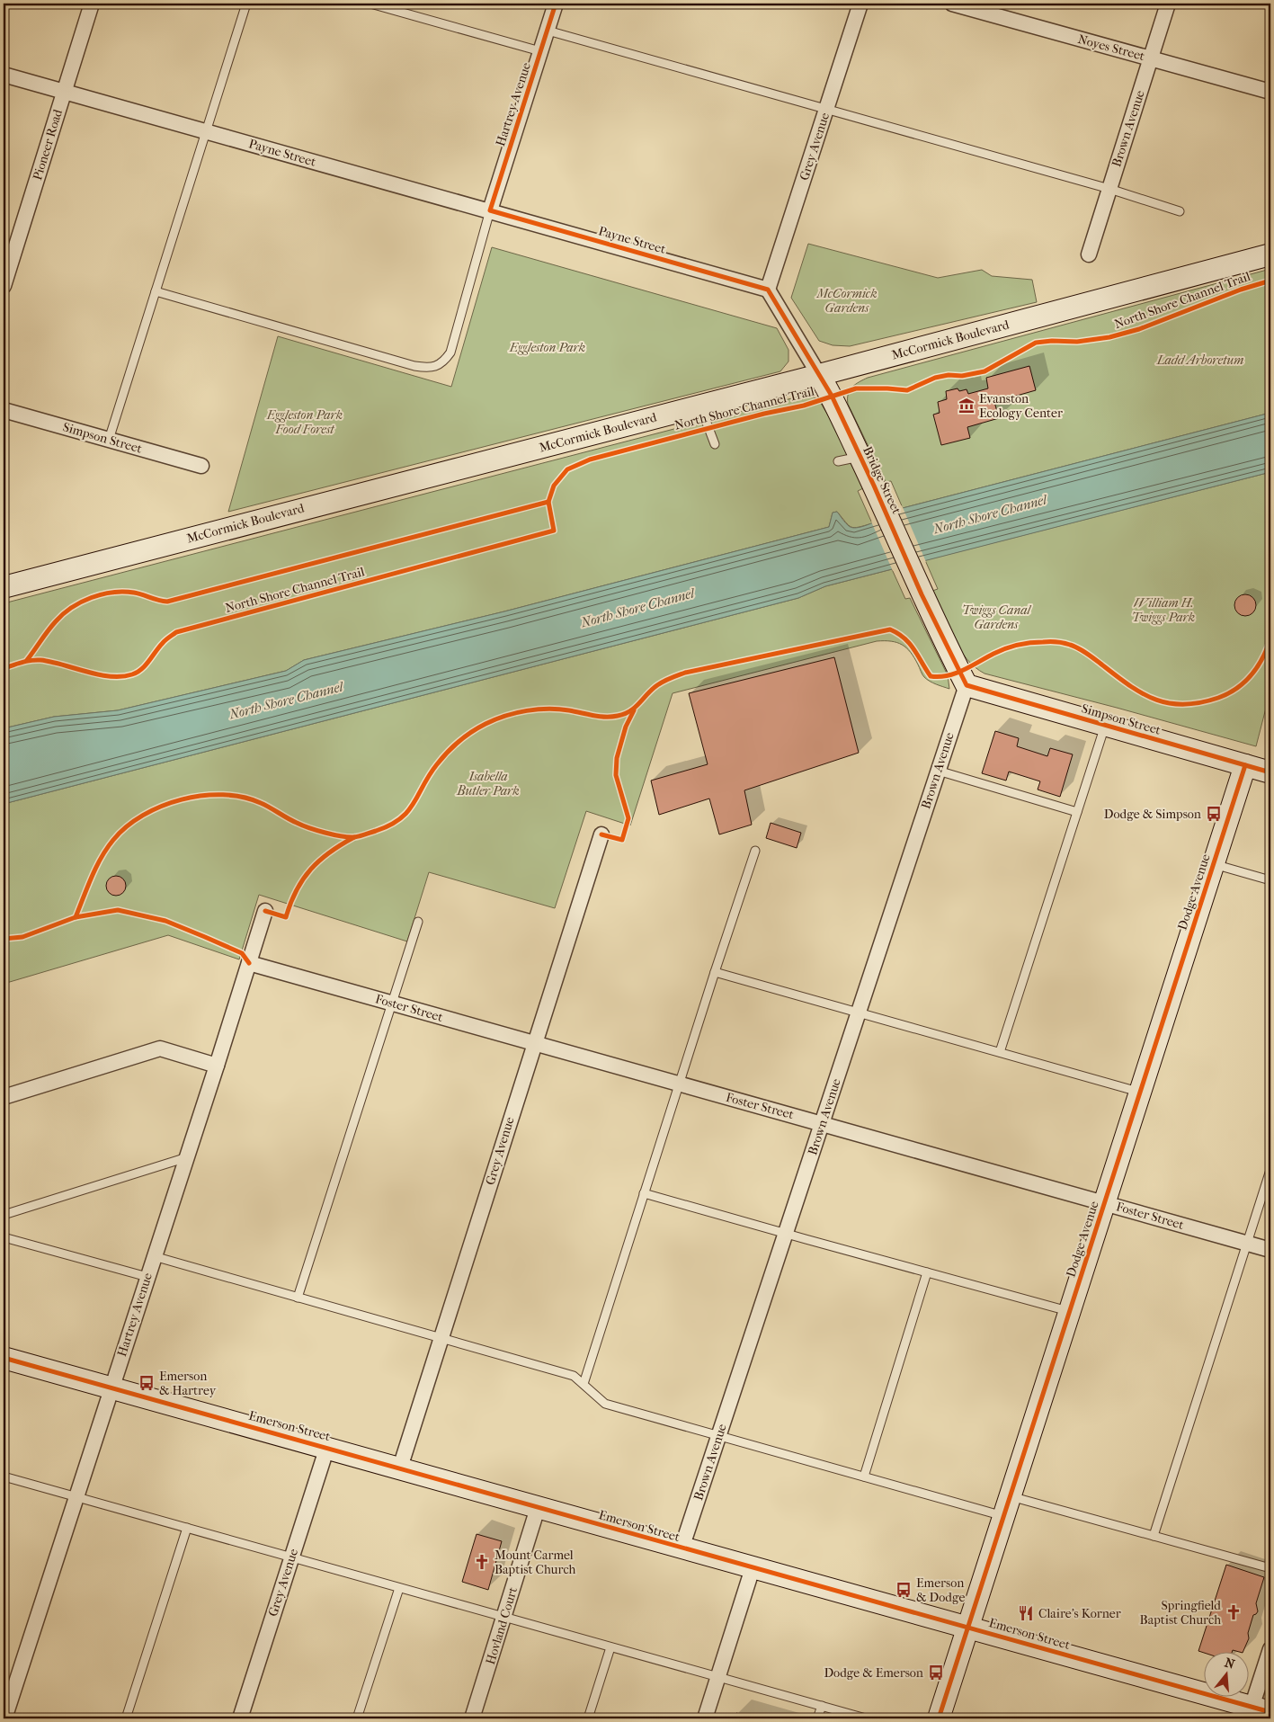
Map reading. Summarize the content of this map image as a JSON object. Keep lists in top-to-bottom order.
{
  "streets": {
    "main road": [
      "McCormick Boulevard",
      "Simpson Street",
      "Bridge Street",
      "Dodge Avenue",
      "Emerson Street"
    ],
    "street": [
      "Noyes Street",
      "Hartrey Avenue",
      "Brown Avenue",
      "Pioneer Road",
      "Grey Avenue",
      "Payne Street",
      "Foster Street",
      "Hovland Court"
    ],
    "cycle path": ["North Shore Channel Trail"]
  },
  "crossings": [
    ["Noyes Street", "Brown Avenue"],
    ["Hartrey Avenue", "Payne Street"],
    ["Hartrey Avenue", "Foster Street"],
    ["Hartrey Avenue", "Emerson Street"],
    ["Brown Avenue", "Simpson Street"],
    ["Brown Avenue", "Bridge Street"],
    ["Brown Avenue", "Foster Street"],
    ["Brown Avenue", "Emerson Street"],
    ["Pioneer Road", "Payne Street"],
    ["Grey Avenue", "Payne Street"],
    ["Grey Avenue", "Bridge Street"],
    ["Grey Avenue", "Foster Street"],
    ["Grey Avenue", "Emerson Street"],
    ["Payne Street", "Bridge Street"],
    ["McCormick Boulevard", "Bridge Street"],
    ["Simpson Street", "Bridge Street"],
    ["Simpson Street", "Dodge Avenue"],
    ["Dodge Avenue", "Foster Street"],
    ["Dodge Avenue", "Emerson Street"],
    ["Emerson Street", "Hovland Court"]
  ],
  "water": ["North Shore Channel"],
  "parks": [
    "McCormick Gardens",
    "Eggleston Park",
    "Ladd Arboretum",
    "Eggleston Park Food Forest",
    "William H. Twiggs Park",
    "Twiggs Canal Gardens",
    "Isabella Butler Park"
  ],
  "places": {
    "museum": ["Evanston Ecology Center"],
    "bus stop": [
      "Dodge & Simpson",
      "Emerson & Hartrey",
      "Emerson & Dodge",
      "Dodge & Emerson"
    ],
    "church": ["Mount Carmel Baptist Church", "Springfield Baptist Church"],
    "restaurant": ["Claire's Korner"]
  },
  "north": "top"
}
